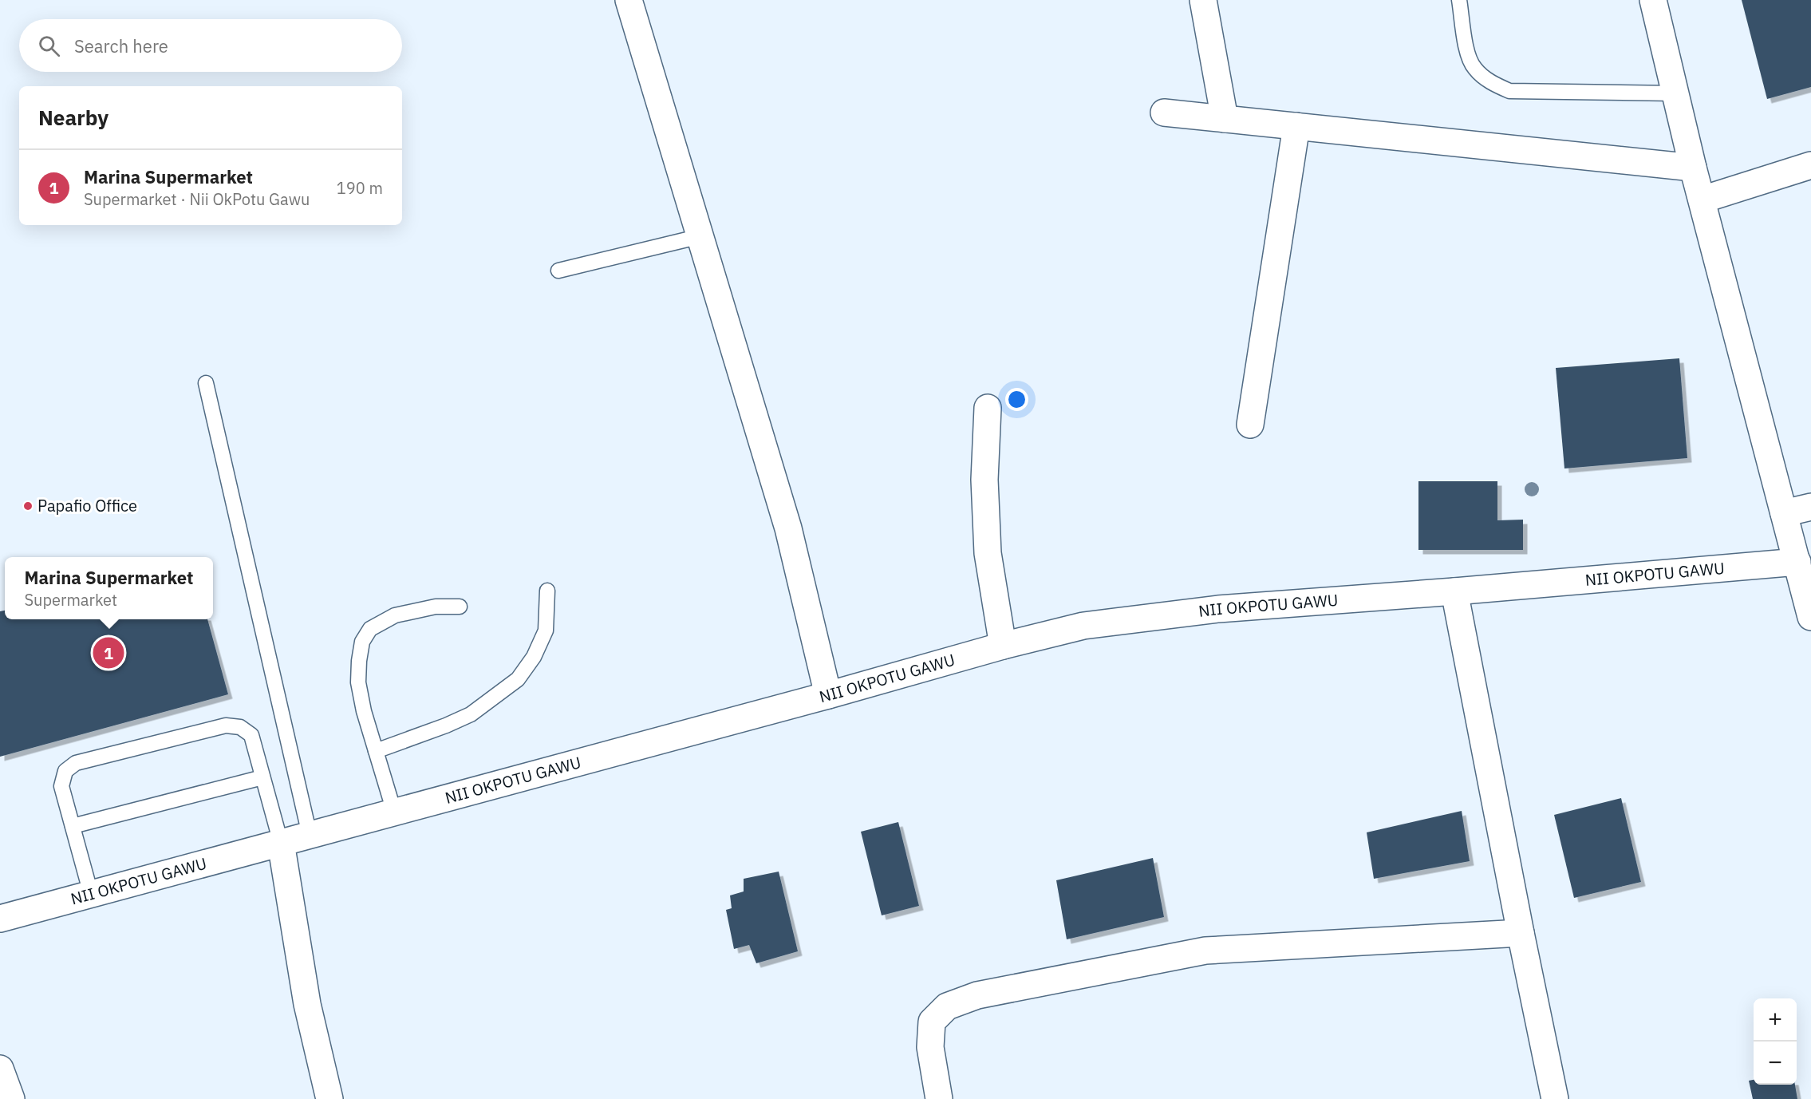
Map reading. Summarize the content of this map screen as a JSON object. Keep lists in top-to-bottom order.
{
  "streets": {
    "street": ["NII OKPOTU GAWU"]
  },
  "places": ["Papafio Office"],
  "page": {
    "search": "Search here",
    "heading": "Nearby",
    "list": [
      {
        "mark": "1",
        "name": "Marina Supermarket",
        "note": "Supermarket · Nii OkPotu Gawu",
        "value": "190 m"
      }
    ],
    "popup": ["Marina Supermarket", "Supermarket"],
    "pins": "1",
    "map_buttons": ["+", "−"]
  }
}
